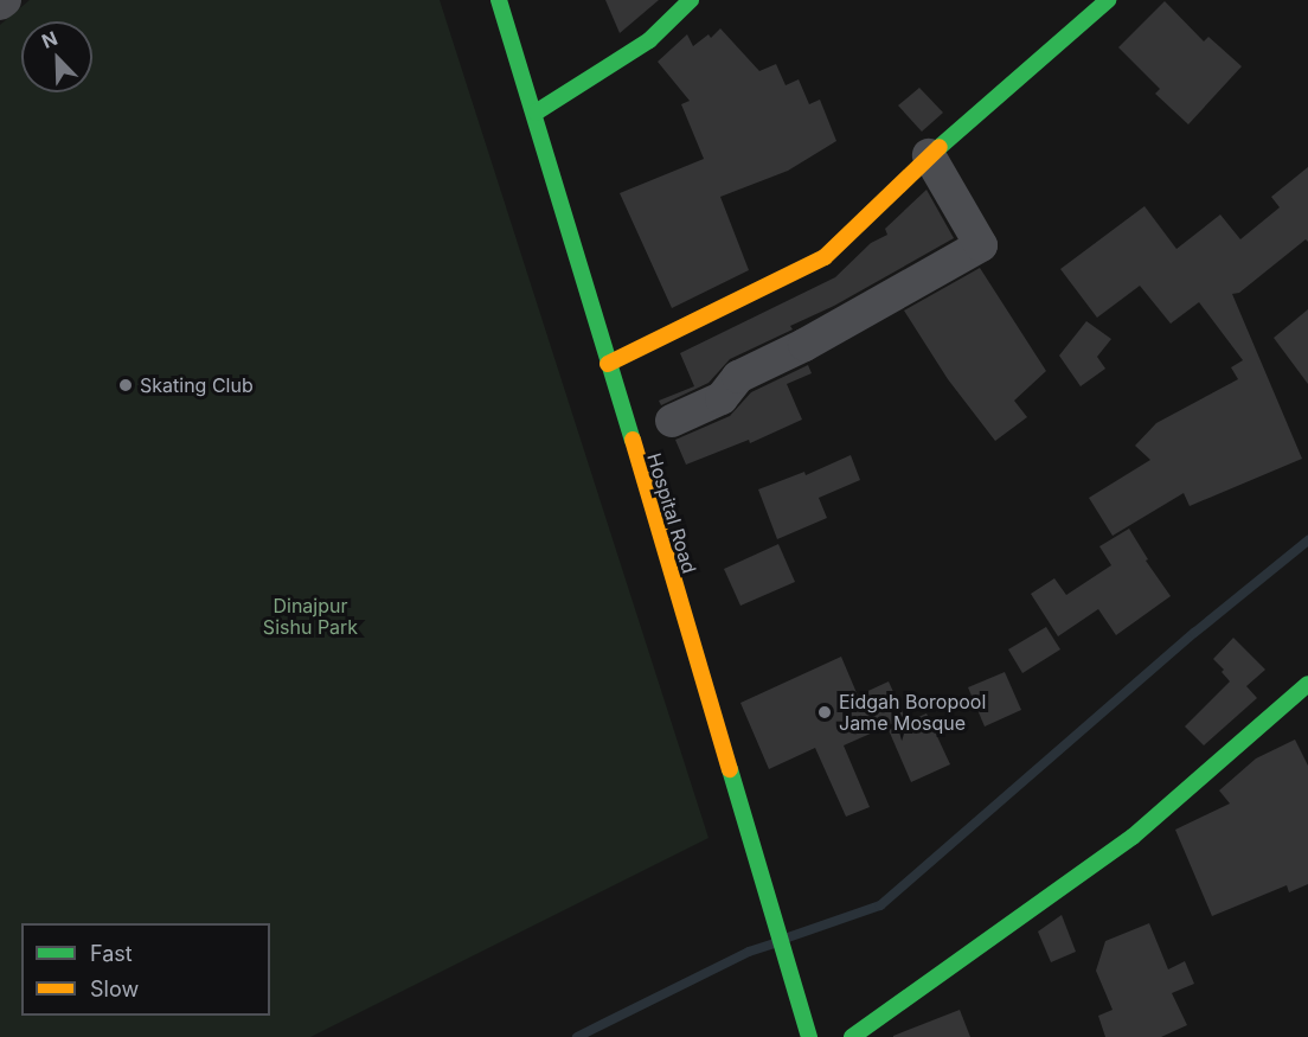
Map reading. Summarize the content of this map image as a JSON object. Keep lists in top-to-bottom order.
{
  "streets": {
    "street": ["Hospital Road"]
  },
  "parks": ["Dinajpur Sishu Park"],
  "places": ["Skating Club", "Eidgah Boropool Jame Mosque"],
  "legend": ["Fast", "Slow"],
  "north": "top left"
}
